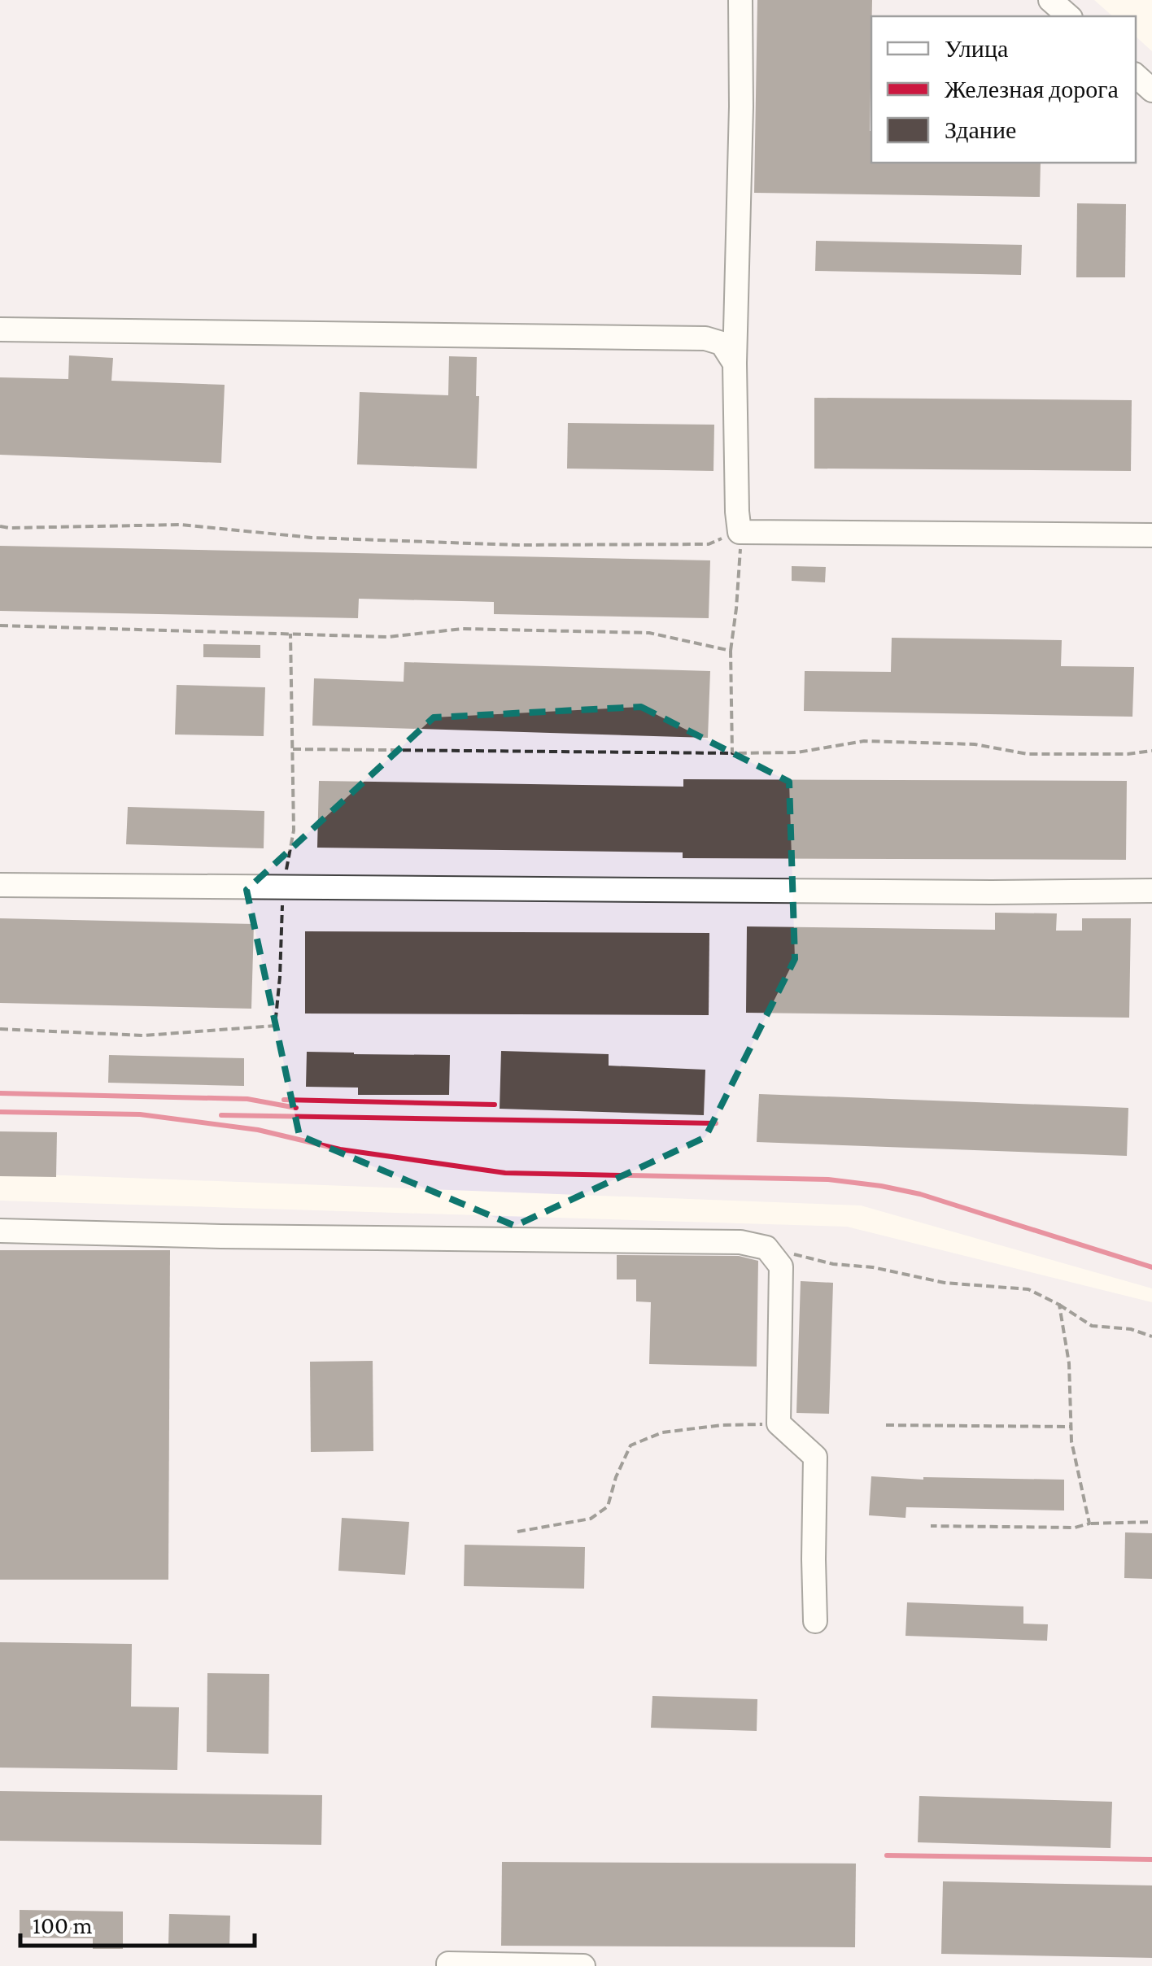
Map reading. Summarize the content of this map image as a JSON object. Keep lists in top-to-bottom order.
{
  "legend": ["Улица", "Железная дорога", "Здание"],
  "scale_bar": "100 m"
}
